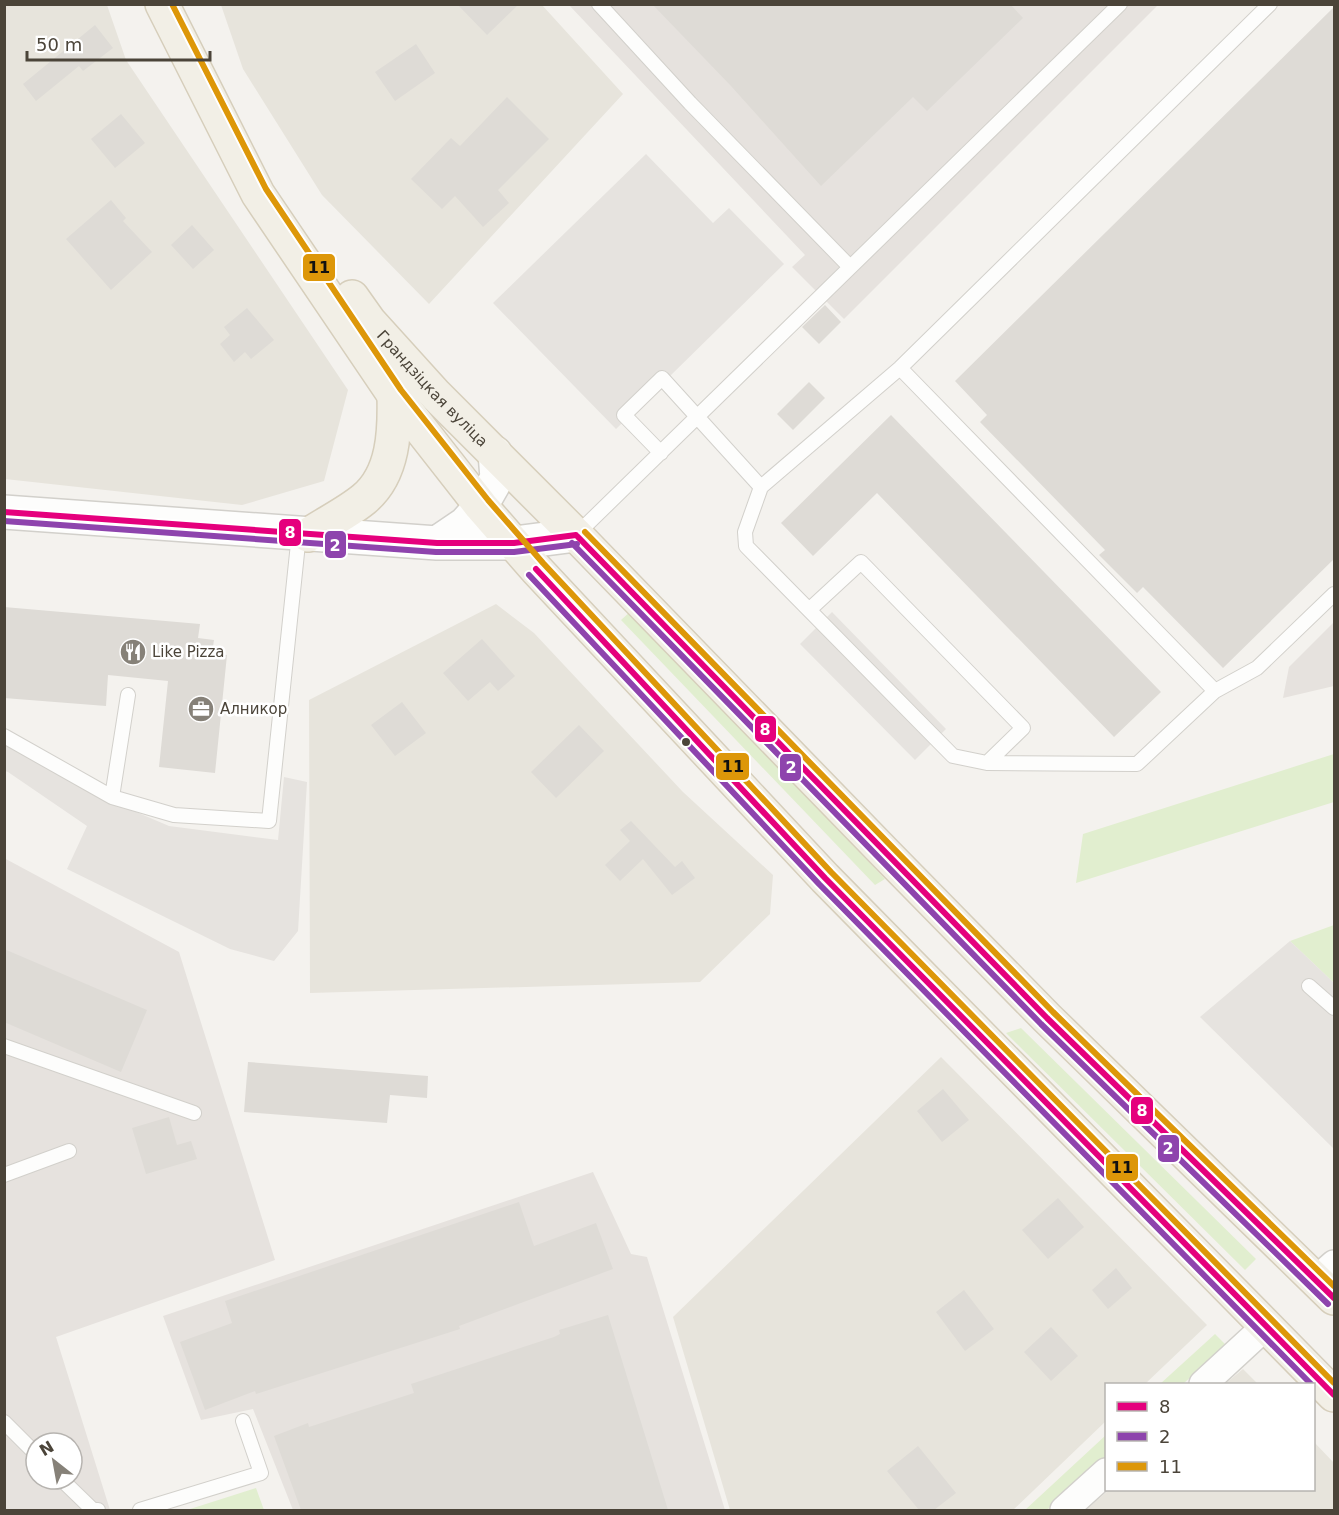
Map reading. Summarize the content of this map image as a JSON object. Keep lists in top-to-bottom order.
{
  "streets": {
    "main road": ["Грандзіцкая вуліца"]
  },
  "places": {
    "restaurant": ["Like Pizza"],
    "office": ["Алникор"]
  },
  "lines": ["transit line 11", "transit line 8", "transit line 2"],
  "legend": ["8", "2", "11"],
  "scale_bar": "50 m",
  "north": "top left"
}
